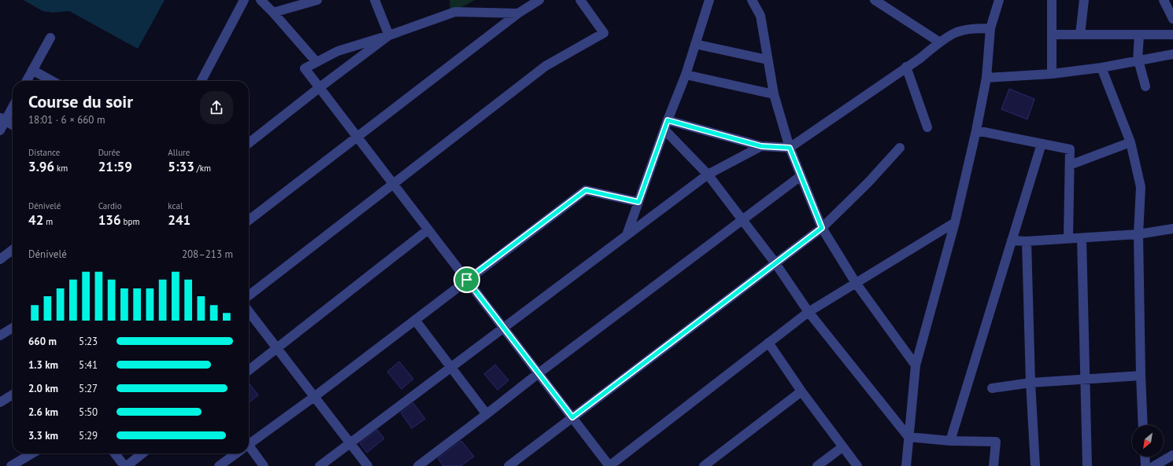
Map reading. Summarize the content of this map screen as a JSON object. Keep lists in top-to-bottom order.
{
  "north": "bottom left",
  "page": {
    "heading": ["Course du soir", "18:01 · 6 × 660 m"],
    "stats": [
      ["Distance", "3.96 km"],
      ["Durée", "21:59"],
      ["Allure", "5:33 /km"],
      ["Dénivelé", "42 m"],
      ["Cardio", "136 bpm"],
      ["kcal", "241"]
    ],
    "chart": ["Dénivelé", "208–213 m"],
    "list": [
      {
        "name": "660 m",
        "note": "5:23"
      },
      {
        "name": "1.3 km",
        "note": "5:41"
      },
      {
        "name": "2.0 km",
        "note": "5:27"
      },
      {
        "name": "2.6 km",
        "note": "5:50"
      },
      {
        "name": "3.3 km",
        "note": "5:29"
      }
    ]
  }
}
